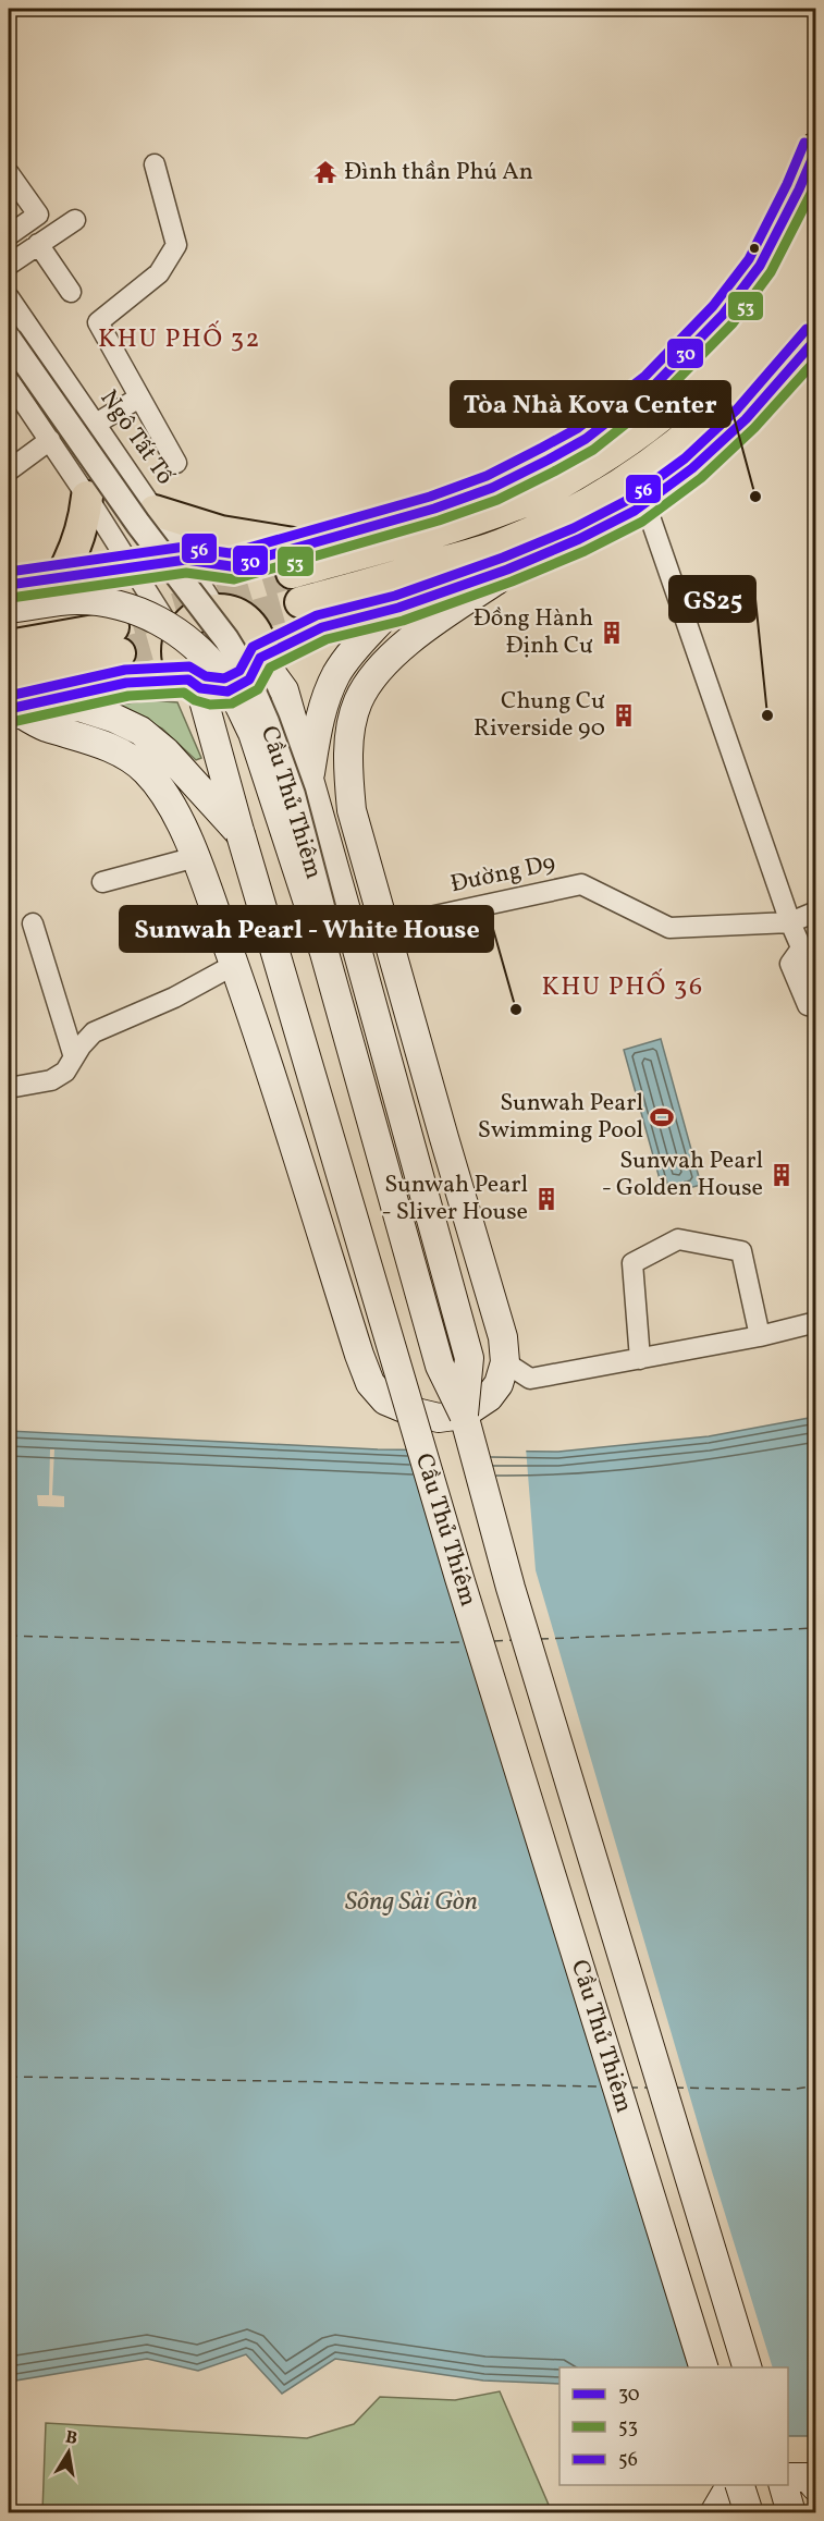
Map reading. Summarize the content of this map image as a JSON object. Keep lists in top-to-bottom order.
{
  "streets": {
    "main road": ["Cầu Thủ Thiêm"],
    "street": ["Ngô Tất Tố", "Đường D9"]
  },
  "crossings": [
    ["Ngô Tất Tố", "Cầu Thủ Thiêm"]
  ],
  "districts": ["KHU PHỐ 32", "KHU PHỐ 36"],
  "water": ["Sông Sài Gòn"],
  "places": {
    "temple": ["Đình thần Phú An"],
    "other": ["Tòa Nhà Kova Center", "GS25", "Sunwah Pearl - White House"],
    "building": [
      "Đồng Hành Định Cư",
      "Chung Cư Riverside 90",
      "Sunwah Pearl - Golden House",
      "Sunwah Pearl - Sliver House"
    ],
    "sports": ["Sunwah Pearl Swimming Pool"]
  },
  "lines": ["transit line 56", "transit line 30", "transit line 53"],
  "legend": ["30", "53", "56"],
  "north": "top"
}
